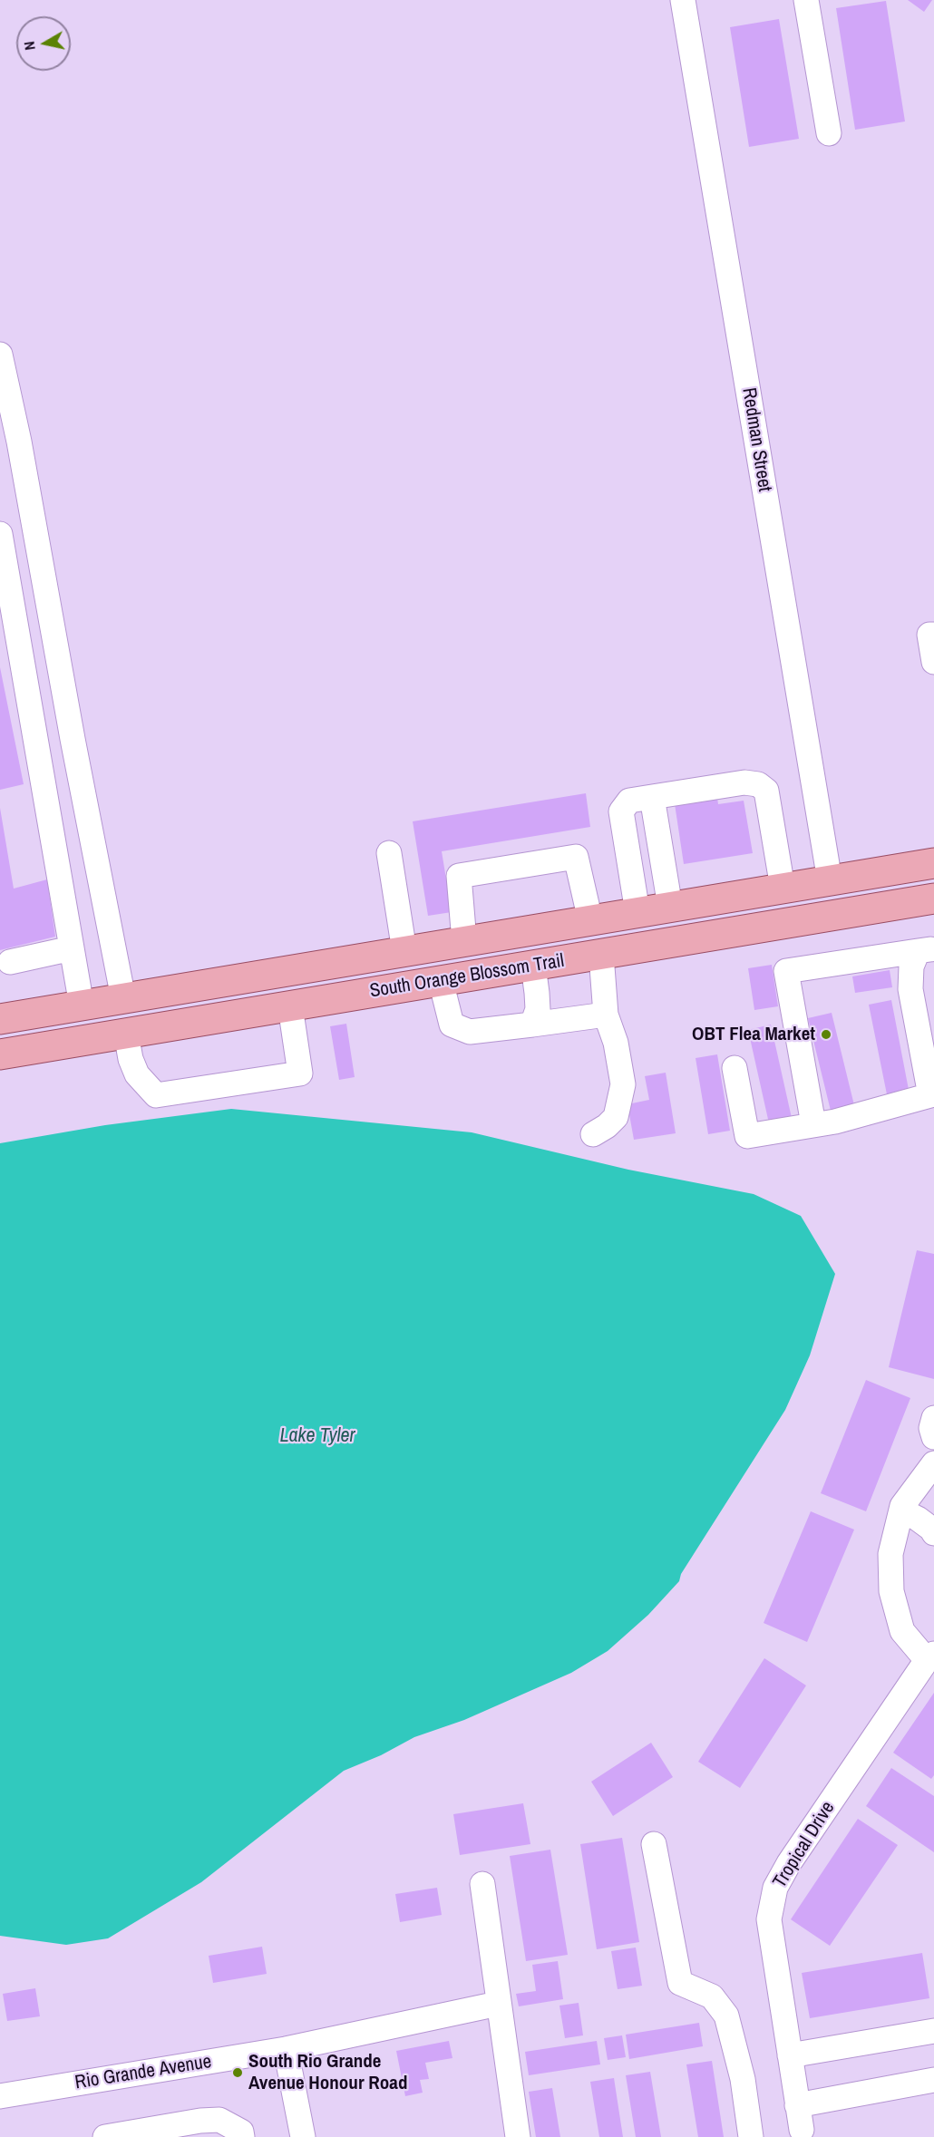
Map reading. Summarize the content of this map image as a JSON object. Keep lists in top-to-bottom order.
{
  "streets": {
    "main road": ["South Orange Blossom Trail"],
    "street": ["Redman Street", "Tropical Drive", "Rio Grande Avenue"]
  },
  "crossings": [
    ["Redman Street", "South Orange Blossom Trail"]
  ],
  "water": ["Lake Tyler"],
  "places": ["OBT Flea Market", "South Rio Grande Avenue Honour Road"],
  "north": "left"
}
